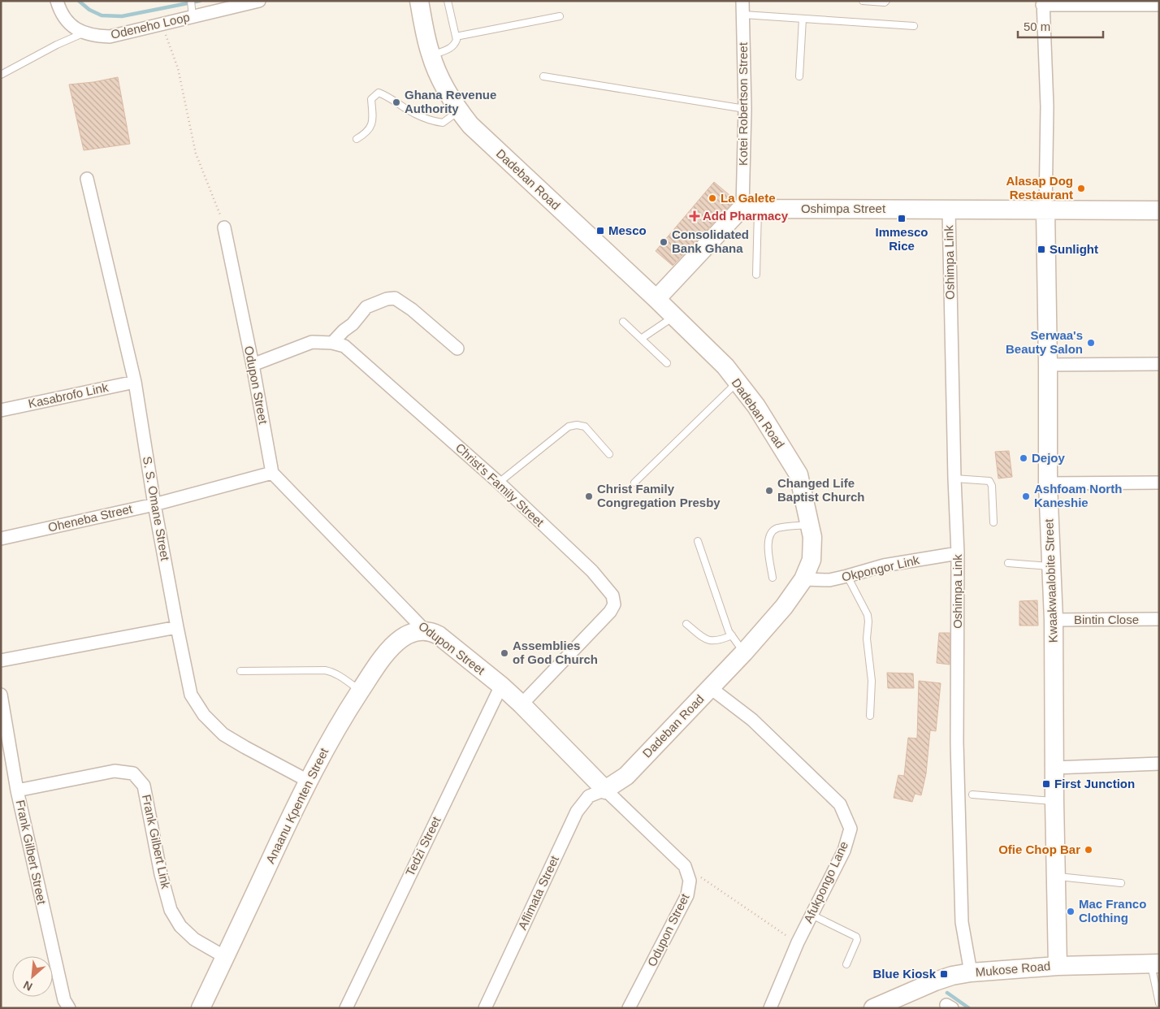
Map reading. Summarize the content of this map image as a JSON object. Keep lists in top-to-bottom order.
{
  "streets": {
    "street": [
      "Odeneho Loop",
      "Kotei Robertson Street",
      "Dadeban Road",
      "Oshimpa Street",
      "Oshimpa Link",
      "Odupon Street",
      "Kasabrofo Link",
      "Christ's Family Street",
      "S. S. Omane Street",
      "Oheneba Street",
      "Okpongor Link",
      "Kwaakwaalobite Street",
      "Bintin Close",
      "Anaanu Kpenten Street",
      "Frank Gilbert Link",
      "Tedzi Street",
      "Frank Gilbert Street",
      "Afukpongo Lane",
      "Aflimata Street",
      "Mukose Road"
    ]
  },
  "crossings": [
    ["Kotei Robertson Street", "Oshimpa Street"],
    ["Dadeban Road", "Odupon Street"],
    ["Dadeban Road", "Okpongor Link"],
    ["Dadeban Road", "Afukpongo Lane"],
    ["Dadeban Road", "Aflimata Street"],
    ["Oshimpa Street", "Oshimpa Link"],
    ["Oshimpa Street", "Kwaakwaalobite Street"],
    ["Oshimpa Link", "Okpongor Link"],
    ["Oshimpa Link", "Mukose Road"],
    ["Odupon Street", "Christ's Family Street"],
    ["Odupon Street", "Oheneba Street"],
    ["Odupon Street", "Anaanu Kpenten Street"],
    ["Odupon Street", "Tedzi Street"],
    ["Odupon Street", "Aflimata Street"],
    ["Kasabrofo Link", "S. S. Omane Street"],
    ["S. S. Omane Street", "Oheneba Street"],
    ["S. S. Omane Street", "Anaanu Kpenten Street"],
    ["Kwaakwaalobite Street", "Bintin Close"],
    ["Kwaakwaalobite Street", "Mukose Road"],
    ["Anaanu Kpenten Street", "Frank Gilbert Link"],
    ["Frank Gilbert Link", "Frank Gilbert Street"]
  ],
  "places": {
    "other": [
      "Ghana Revenue Authority",
      "Alasap Dog Restaurant",
      "La Galete",
      "Consolidated Bank Ghana",
      "Serwaa's Beauty Salon",
      "Dejoy",
      "Changed Life Baptist Church",
      "Christ Family Congregation Presby",
      "Ashfoam North Kaneshie",
      "Assemblies of God Church",
      "Ofie Chop Bar",
      "Mac Franco Clothing"
    ],
    "health": ["Add Pharmacy"],
    "transit": [
      "Immesco Rice",
      "Mesco",
      "Sunlight",
      "First Junction",
      "Blue Kiosk"
    ]
  },
  "scale_bar": "50 m",
  "north": "bottom left"
}
